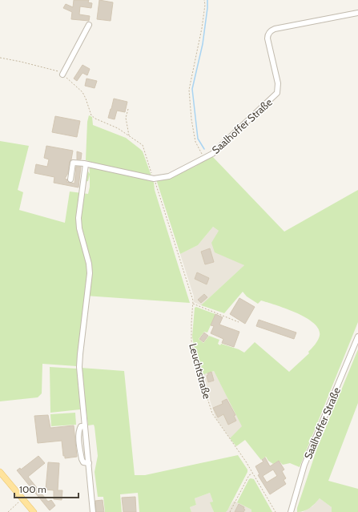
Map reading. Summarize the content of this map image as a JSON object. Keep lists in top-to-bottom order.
{
  "streets": {
    "street": ["Saalhoffer Straße"],
    "path": ["Leuchtstraße"]
  },
  "crossings": [
    ["Saalhoffer Straße", "Leuchtstraße"]
  ],
  "scale_bar": "100 m"
}
